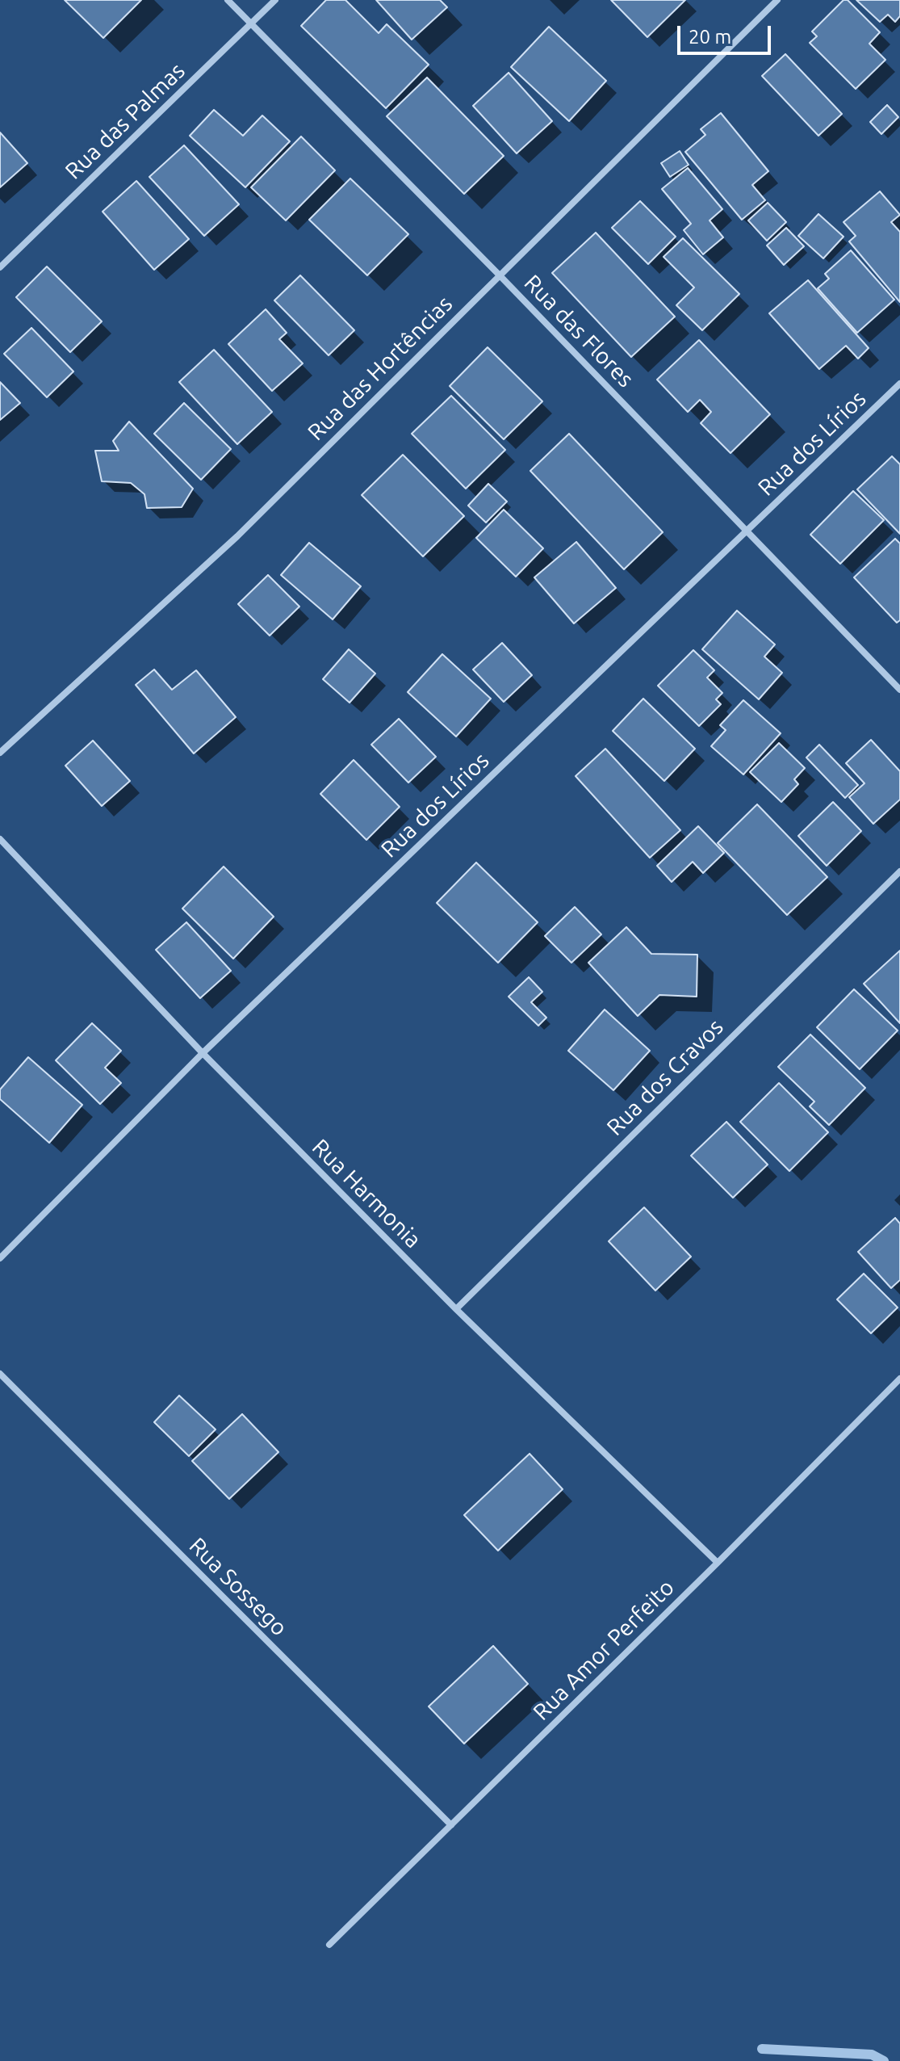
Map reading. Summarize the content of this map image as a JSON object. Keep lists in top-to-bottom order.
{
  "streets": {
    "street": [
      "Rua das Palmas",
      "Rua das Flores",
      "Rua das Hortências",
      "Rua dos Lírios",
      "Rua dos Cravos",
      "Rua Harmonia",
      "Rua Sossego",
      "Rua Amor Perfeito"
    ]
  },
  "crossings": [
    ["Rua das Palmas", "Rua das Flores"],
    ["Rua das Flores", "Rua das Hortências"],
    ["Rua das Flores", "Rua dos Lírios"],
    ["Rua dos Lírios", "Rua Harmonia"],
    ["Rua dos Cravos", "Rua Harmonia"],
    ["Rua Harmonia", "Rua Amor Perfeito"],
    ["Rua Sossego", "Rua Amor Perfeito"]
  ],
  "scale_bar": "20 m"
}
